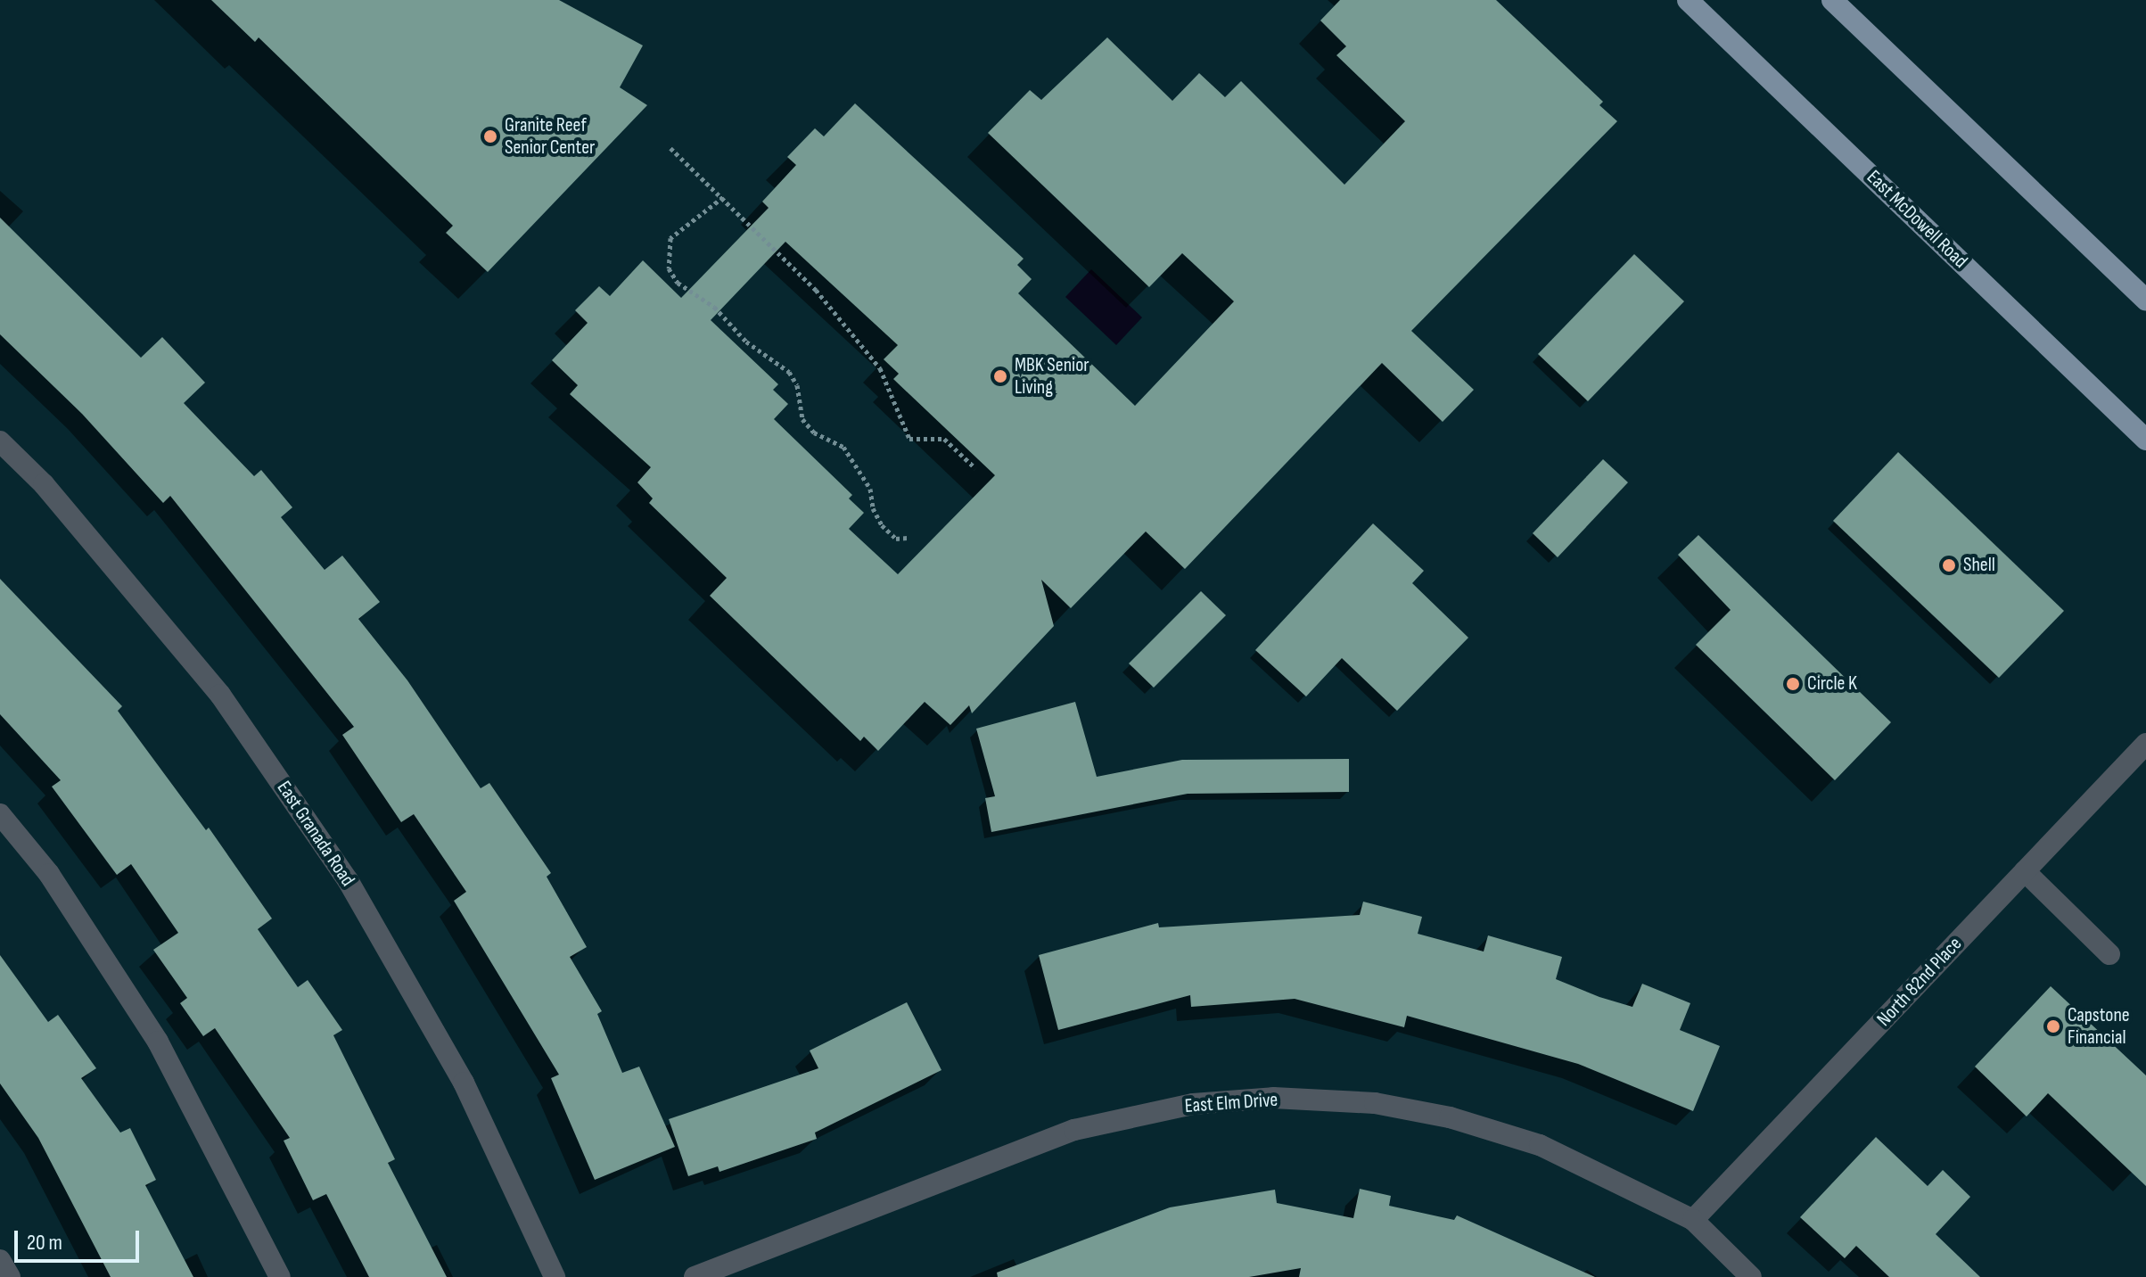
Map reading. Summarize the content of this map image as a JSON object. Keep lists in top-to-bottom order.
{
  "streets": {
    "main road": ["East McDowell Road"],
    "street": ["East Granada Road", "North 82nd Place", "East Elm Drive"]
  },
  "crossings": [
    ["North 82nd Place", "East Elm Drive"]
  ],
  "places": [
    "Granite Reef Senior Center",
    "MBK Senior Living",
    "Shell",
    "Circle K",
    "Capstone Financial"
  ],
  "scale_bar": "20 m"
}
